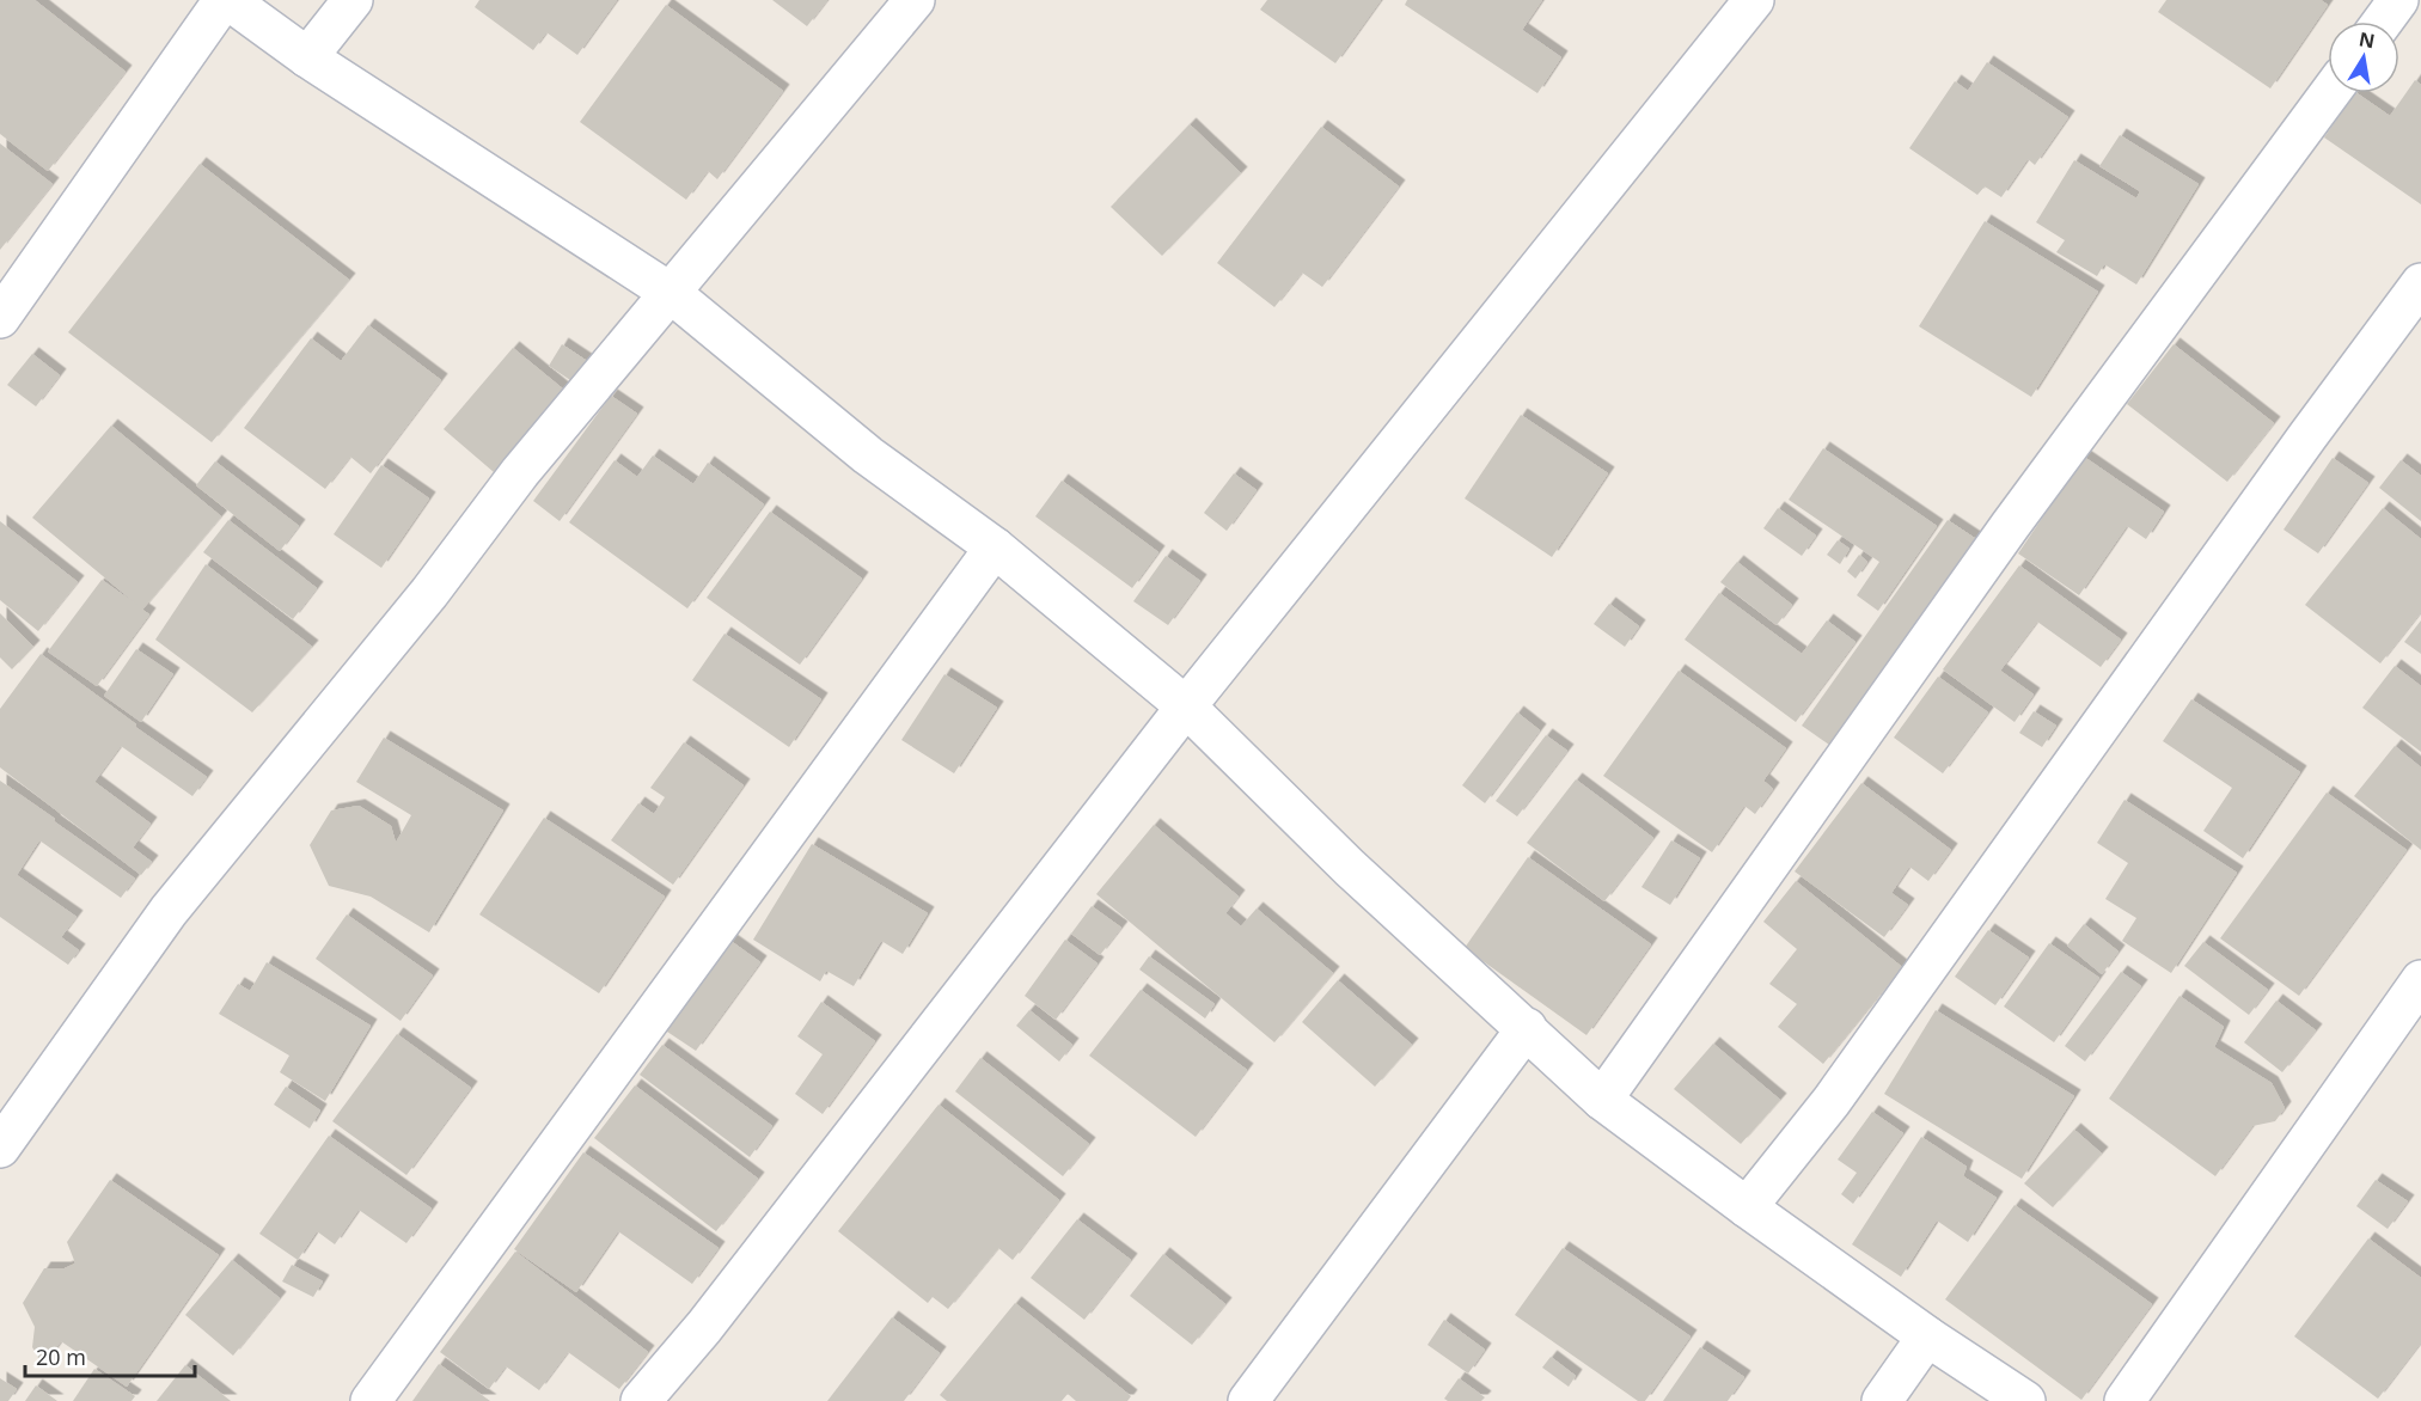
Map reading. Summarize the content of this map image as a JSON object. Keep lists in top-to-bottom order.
{
  "scale_bar": "20 m",
  "north": "top"
}
